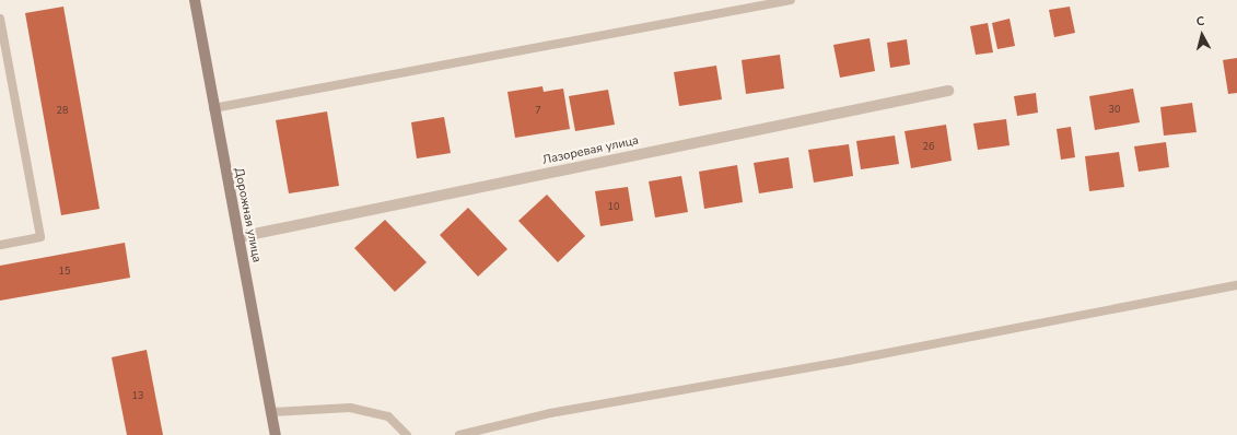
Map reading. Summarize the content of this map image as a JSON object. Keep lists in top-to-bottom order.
{
  "streets": {
    "street": ["Лазоревая улица", "Дорожная улица"]
  },
  "crossings": [
    ["Лазоревая улица", "Дорожная улица"]
  ],
  "house_numbers": [
    "30",
    "28",
    "7",
    "26",
    "10",
    "15",
    "13"
  ],
  "north": "top"
}
